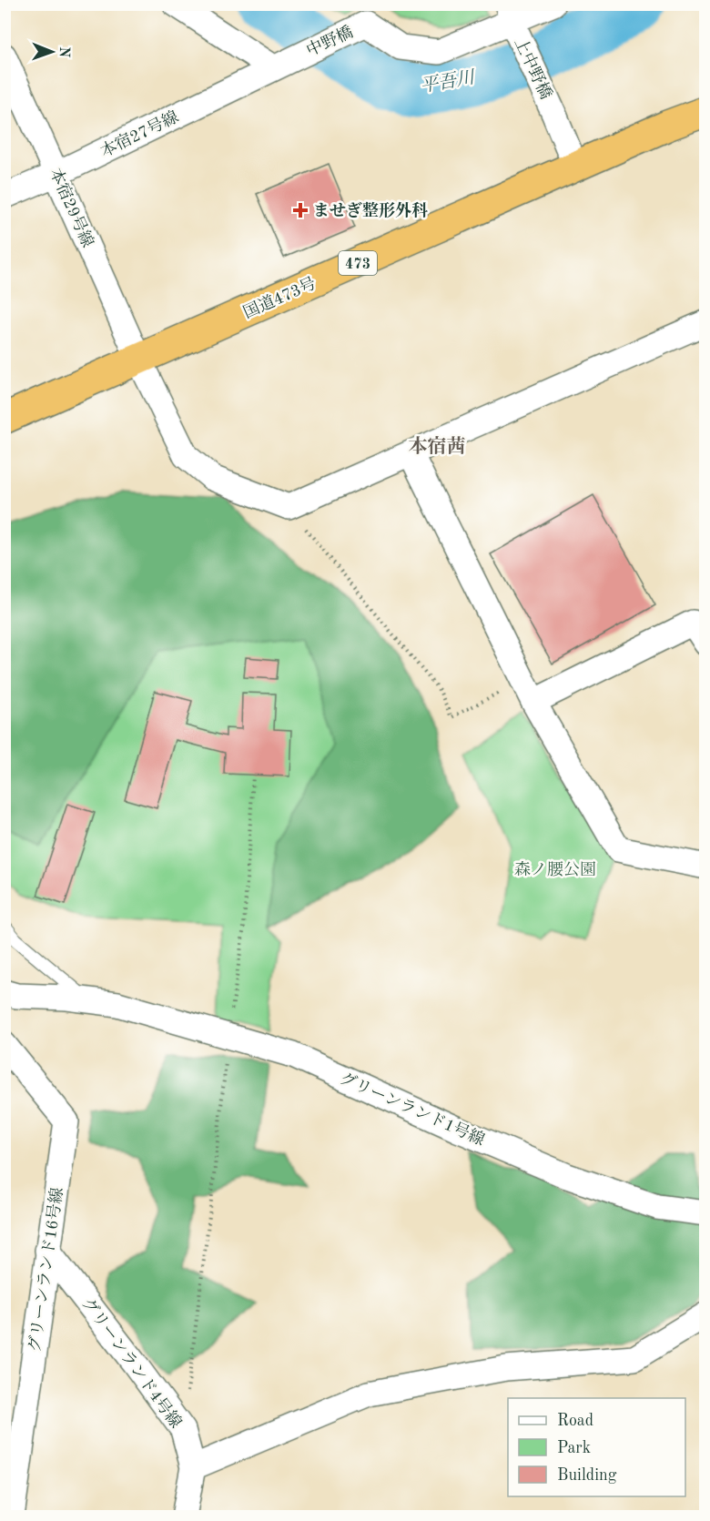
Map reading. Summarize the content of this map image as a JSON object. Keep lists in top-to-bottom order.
{
  "streets": {
    "highway": ["473", "国道473号"],
    "street": [
      "中野橋",
      "上中野橋",
      "本宿27号線",
      "本宿29号線",
      "グリーンランド1号線",
      "グリーンランド16号線",
      "グリーンランド4号線"
    ]
  },
  "crossings": [
    ["中野橋", "上中野橋"],
    ["中野橋", "本宿27号線"],
    ["上中野橋", "国道473号"],
    ["本宿27号線", "本宿29号線"],
    ["本宿29号線", "国道473号"],
    ["グリーンランド16号線", "グリーンランド4号線"]
  ],
  "districts": ["本宿茜"],
  "water": ["平吾川"],
  "parks": ["森ノ腰公園"],
  "places": {
    "health": ["ませぎ整形外科"]
  },
  "legend": ["Road", "Park", "Building"],
  "north": "right"
}
